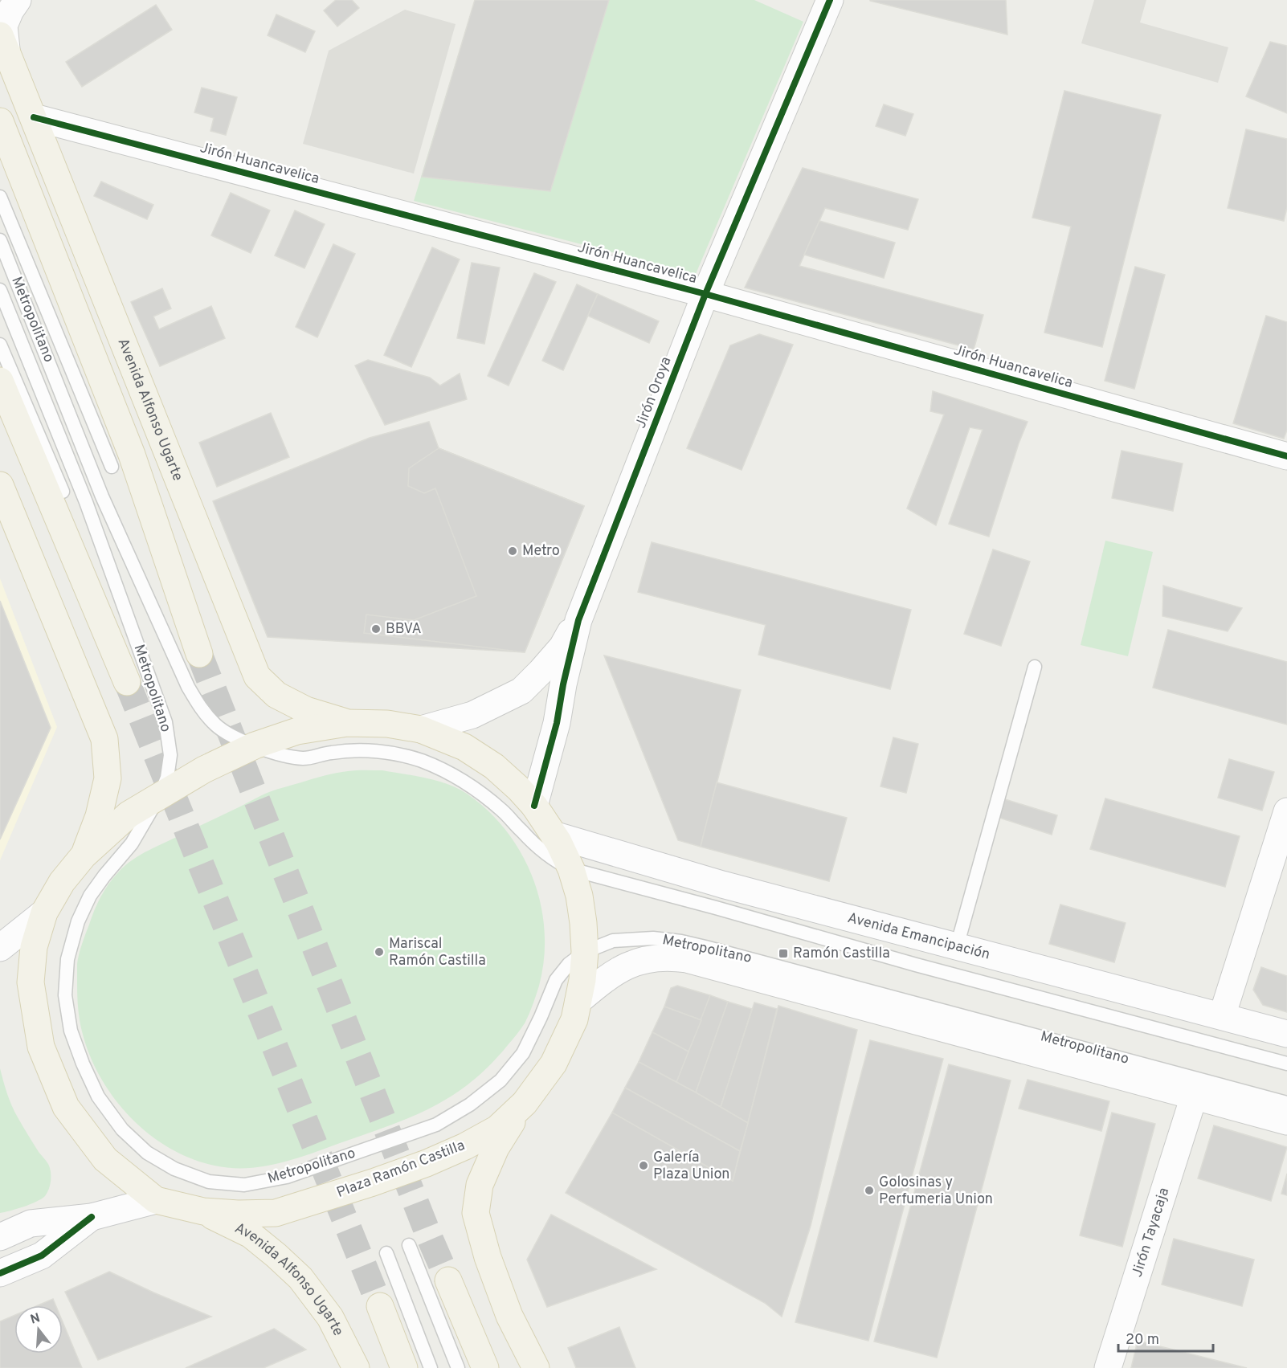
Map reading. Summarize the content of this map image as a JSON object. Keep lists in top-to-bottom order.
{
  "streets": {
    "main road": ["Avenida Alfonso Ugarte", "Plaza Ramón Castilla"],
    "street": [
      "Jirón Huancavelica",
      "Jirón Oroya",
      "Avenida Emancipación",
      "Jirón Tayacaja"
    ],
    "lane": ["Metropolitano"]
  },
  "crossings": [
    ["Jirón Huancavelica", "Jirón Oroya"],
    ["Jirón Huancavelica", "Avenida Alfonso Ugarte"],
    ["Metropolitano", "Plaza Ramón Castilla"],
    ["Jirón Oroya", "Plaza Ramón Castilla"],
    ["Avenida Alfonso Ugarte", "Plaza Ramón Castilla"],
    ["Avenida Emancipación", "Plaza Ramón Castilla"]
  ],
  "places": {
    "other": [
      "Metro",
      "BBVA",
      "Mariscal Ramón Castilla",
      "Galería Plaza Union",
      "Golosinas y Perfumeria Union"
    ],
    "transit": ["Ramón Castilla"]
  },
  "scale_bar": "20 m",
  "north": "top"
}
